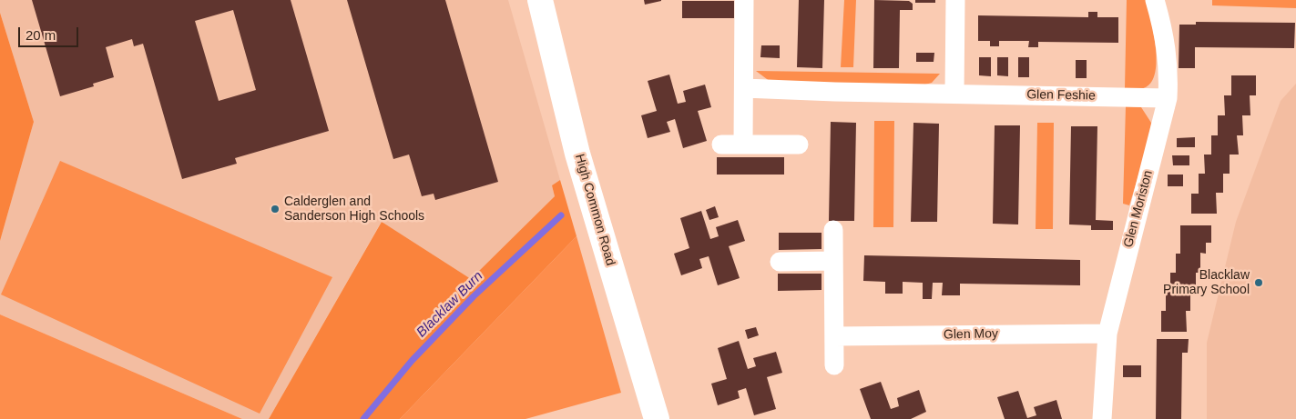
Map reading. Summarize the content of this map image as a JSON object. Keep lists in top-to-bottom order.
{
  "streets": {
    "street": [
      "Glen Feshie",
      "Glen Moriston",
      "High Common Road",
      "Glen Moy"
    ]
  },
  "crossings": [
    ["Glen Feshie", "Glen Moriston"],
    ["Glen Moriston", "Glen Moy"]
  ],
  "water": ["Blacklaw Burn"],
  "places": ["Calderglen and Sanderson High Schools", "Blacklaw Primary School"],
  "scale_bar": "20 m"
}
